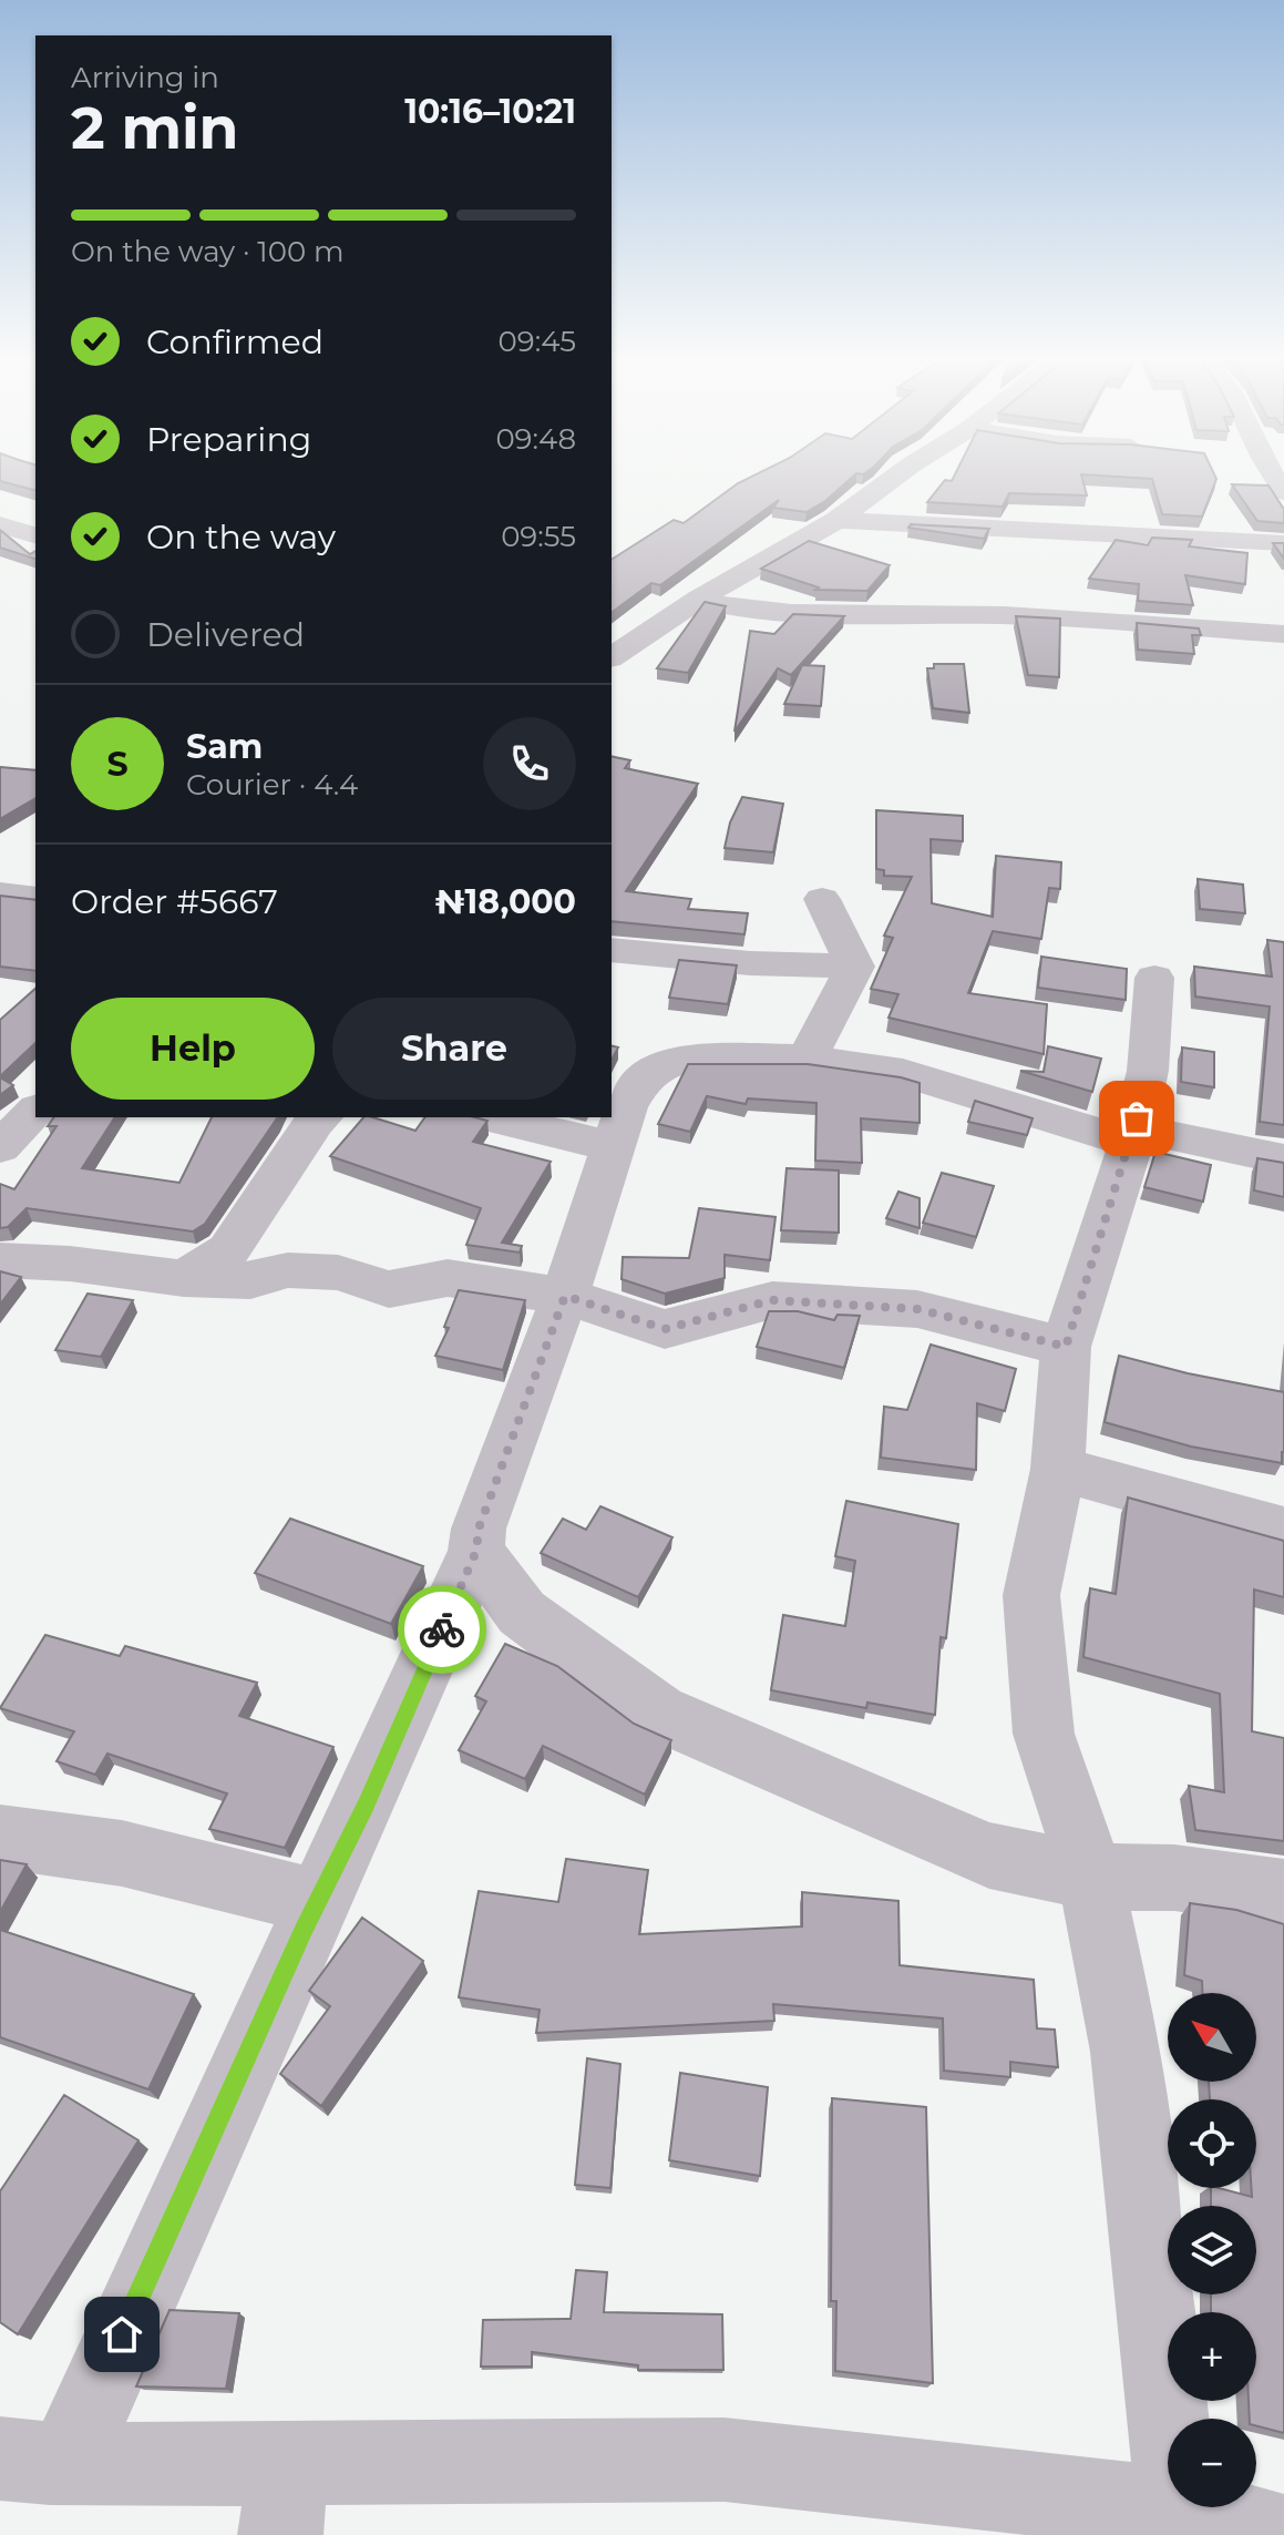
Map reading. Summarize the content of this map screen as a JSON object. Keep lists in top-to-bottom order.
{
  "north": "top left",
  "page": {
    "heading": ["2 min", "Arriving in", "10:16–10:21"],
    "panel": [
      "Sam",
      "Courier · 4.4",
      "Order #5667",
      "₦18,000"
    ],
    "bar": "On the way · 100 m",
    "list": [
      ["Confirmed", "09:45"],
      ["Preparing", "09:48"],
      ["On the way", "09:55"],
      "Delivered"
    ],
    "round": "S",
    "buttons": ["Help", "Share"],
    "map_buttons": ["+", "−"]
  }
}
